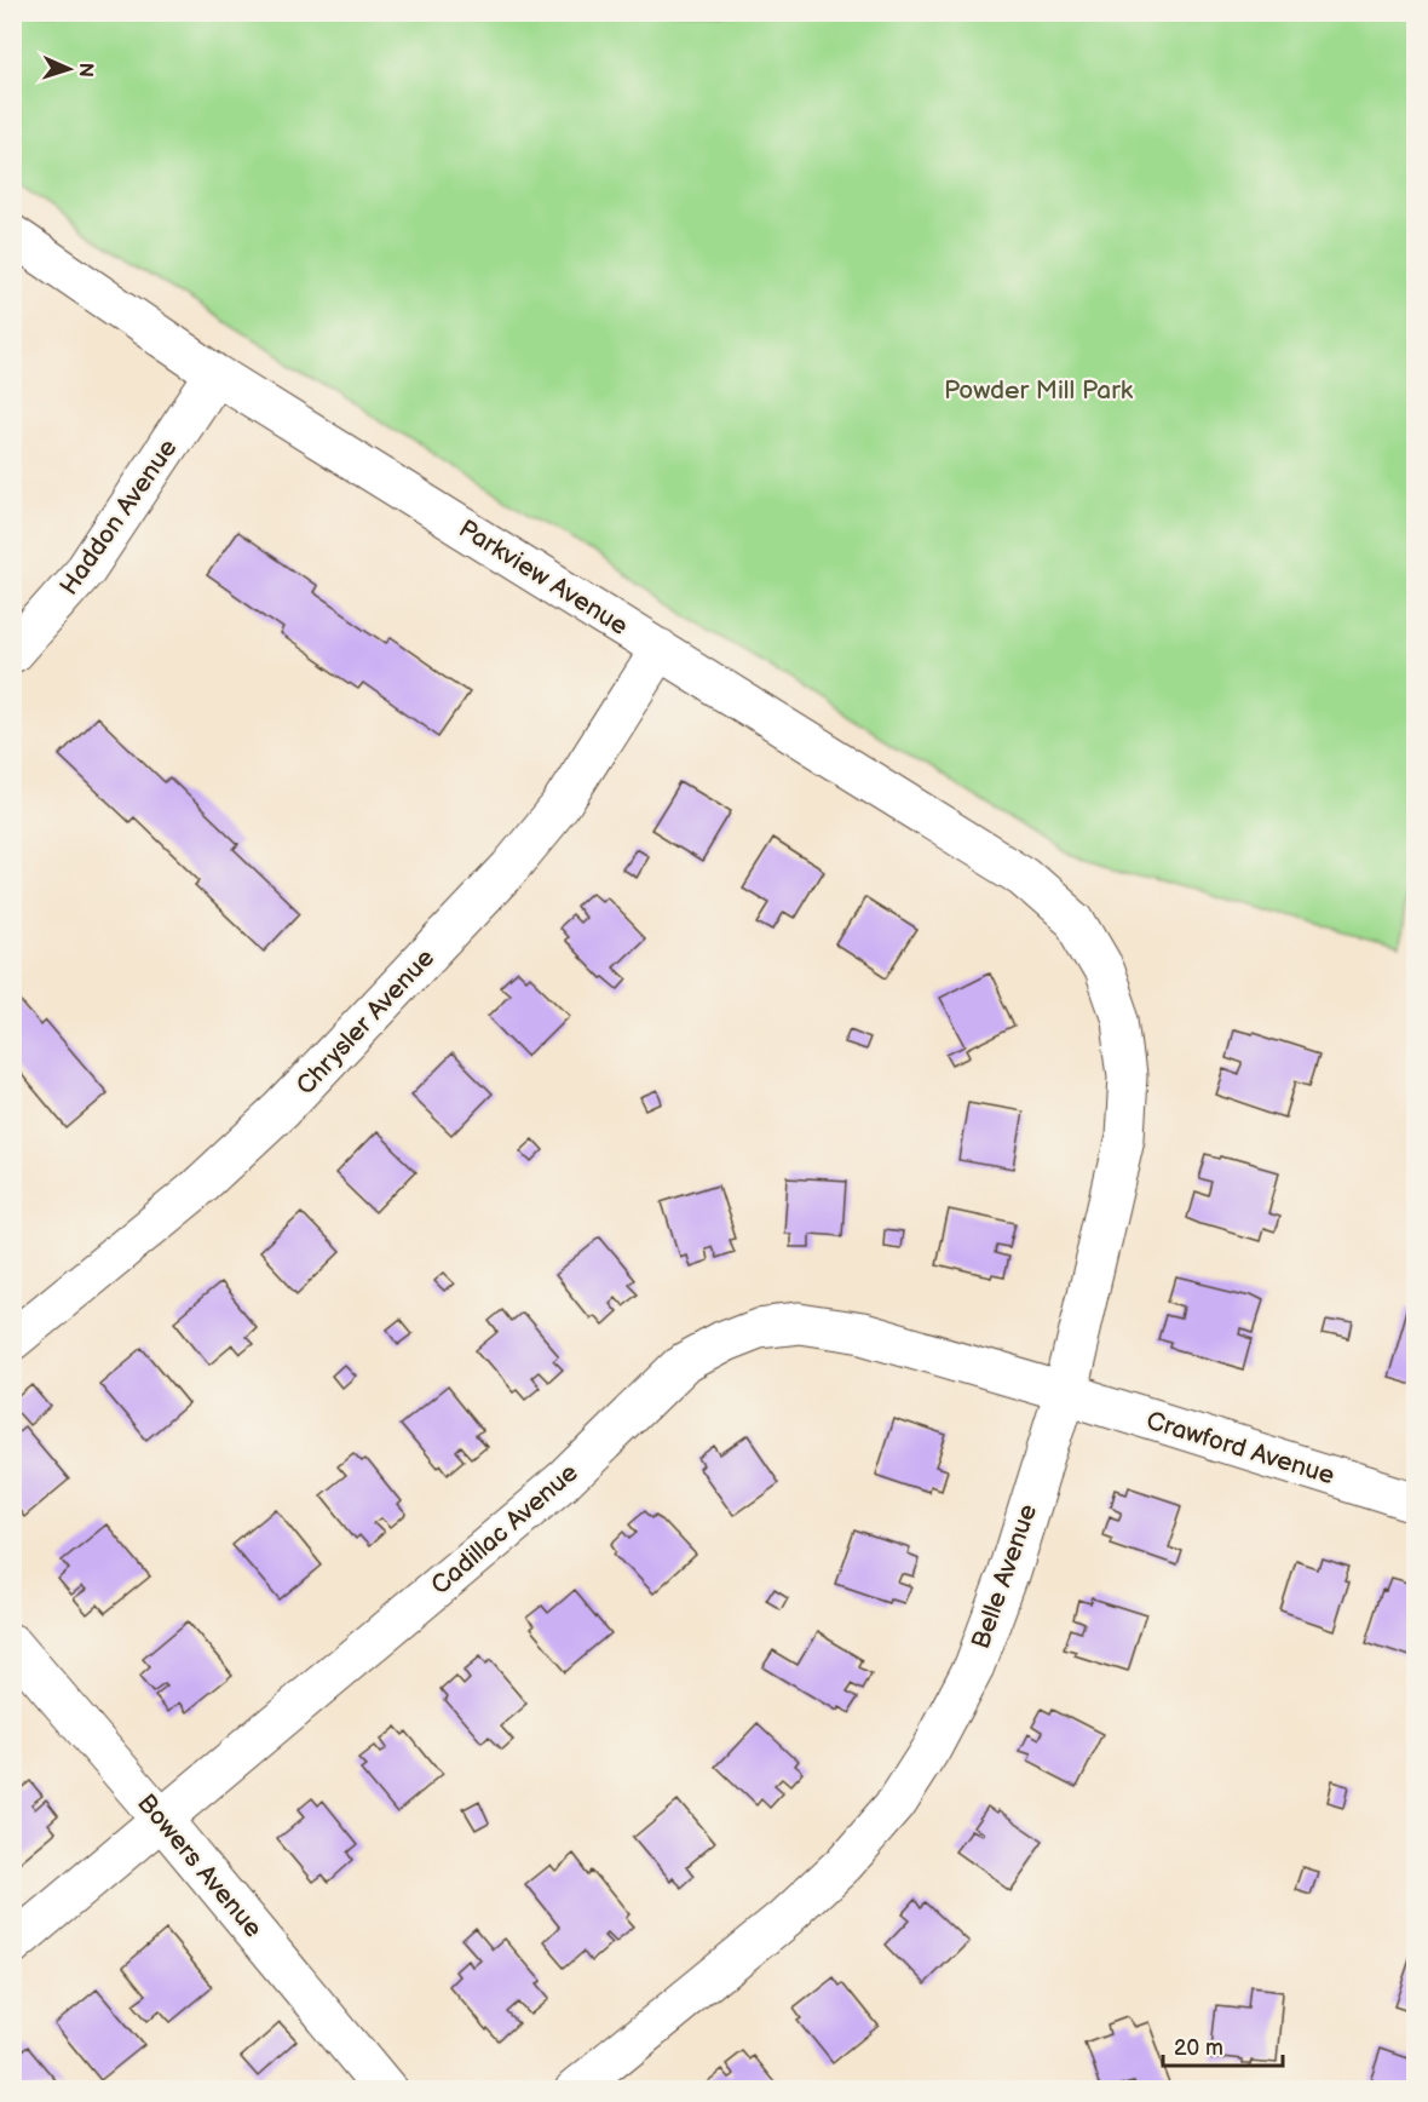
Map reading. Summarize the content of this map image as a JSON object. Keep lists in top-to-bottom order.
{
  "streets": {
    "street": [
      "Haddon Avenue",
      "Parkview Avenue",
      "Chrysler Avenue",
      "Crawford Avenue",
      "Cadillac Avenue",
      "Belle Avenue",
      "Bowers Avenue"
    ]
  },
  "crossings": [
    ["Haddon Avenue", "Parkview Avenue"],
    ["Parkview Avenue", "Chrysler Avenue"],
    ["Parkview Avenue", "Belle Avenue"],
    ["Crawford Avenue", "Cadillac Avenue"],
    ["Crawford Avenue", "Belle Avenue"],
    ["Cadillac Avenue", "Belle Avenue"],
    ["Cadillac Avenue", "Bowers Avenue"]
  ],
  "parks": ["Powder Mill Park"],
  "scale_bar": "20 m",
  "north": "right"
}
